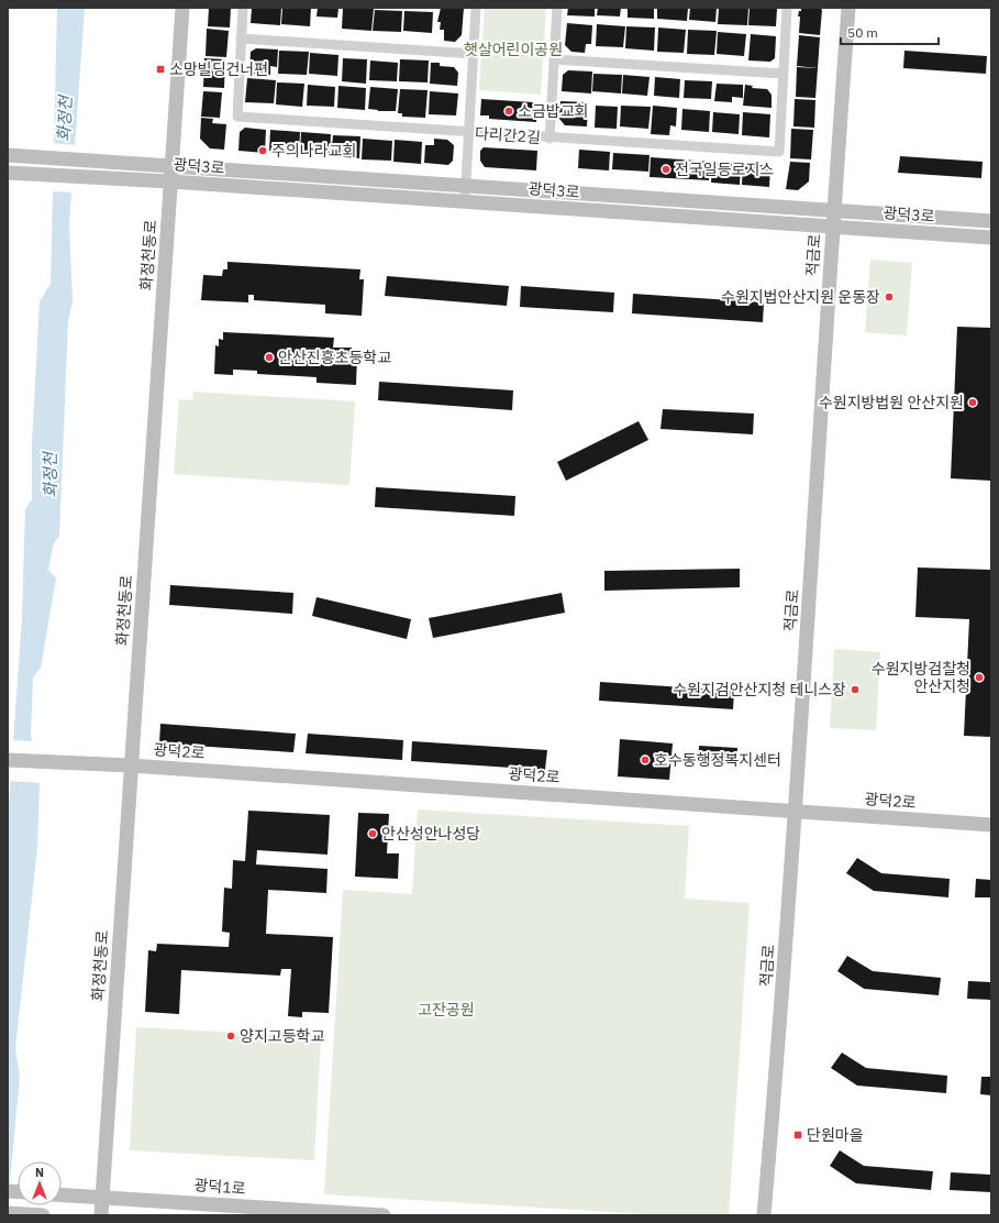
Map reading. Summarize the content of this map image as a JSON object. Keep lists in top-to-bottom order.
{
  "streets": {
    "street": [
      "다리간2길",
      "광덕3로",
      "화정천동로",
      "적금로",
      "광덕2로",
      "광덕1로"
    ]
  },
  "crossings": [
    ["광덕3로", "화정천동로"],
    ["광덕3로", "적금로"],
    ["화정천동로", "광덕2로"],
    ["화정천동로", "광덕1로"],
    ["적금로", "광덕2로"]
  ],
  "water": ["화정천"],
  "parks": ["햇살어린이공원", "고잔공원"],
  "places": {
    "transit": ["소망빌딩건너편", "단원마을"],
    "other": [
      "소금밥교회",
      "주의나라교회",
      "전국일등로지스",
      "수원지법안산지원 운동장",
      "안산진흥초등학교",
      "수원지방법원 안산지원",
      "수원지방검찰청 안산지청",
      "수원지검안산지청 테니스장",
      "호수동행정복지센터",
      "안산성안나성당",
      "양지고등학교"
    ]
  },
  "scale_bar": "50 m",
  "north": "top"
}
